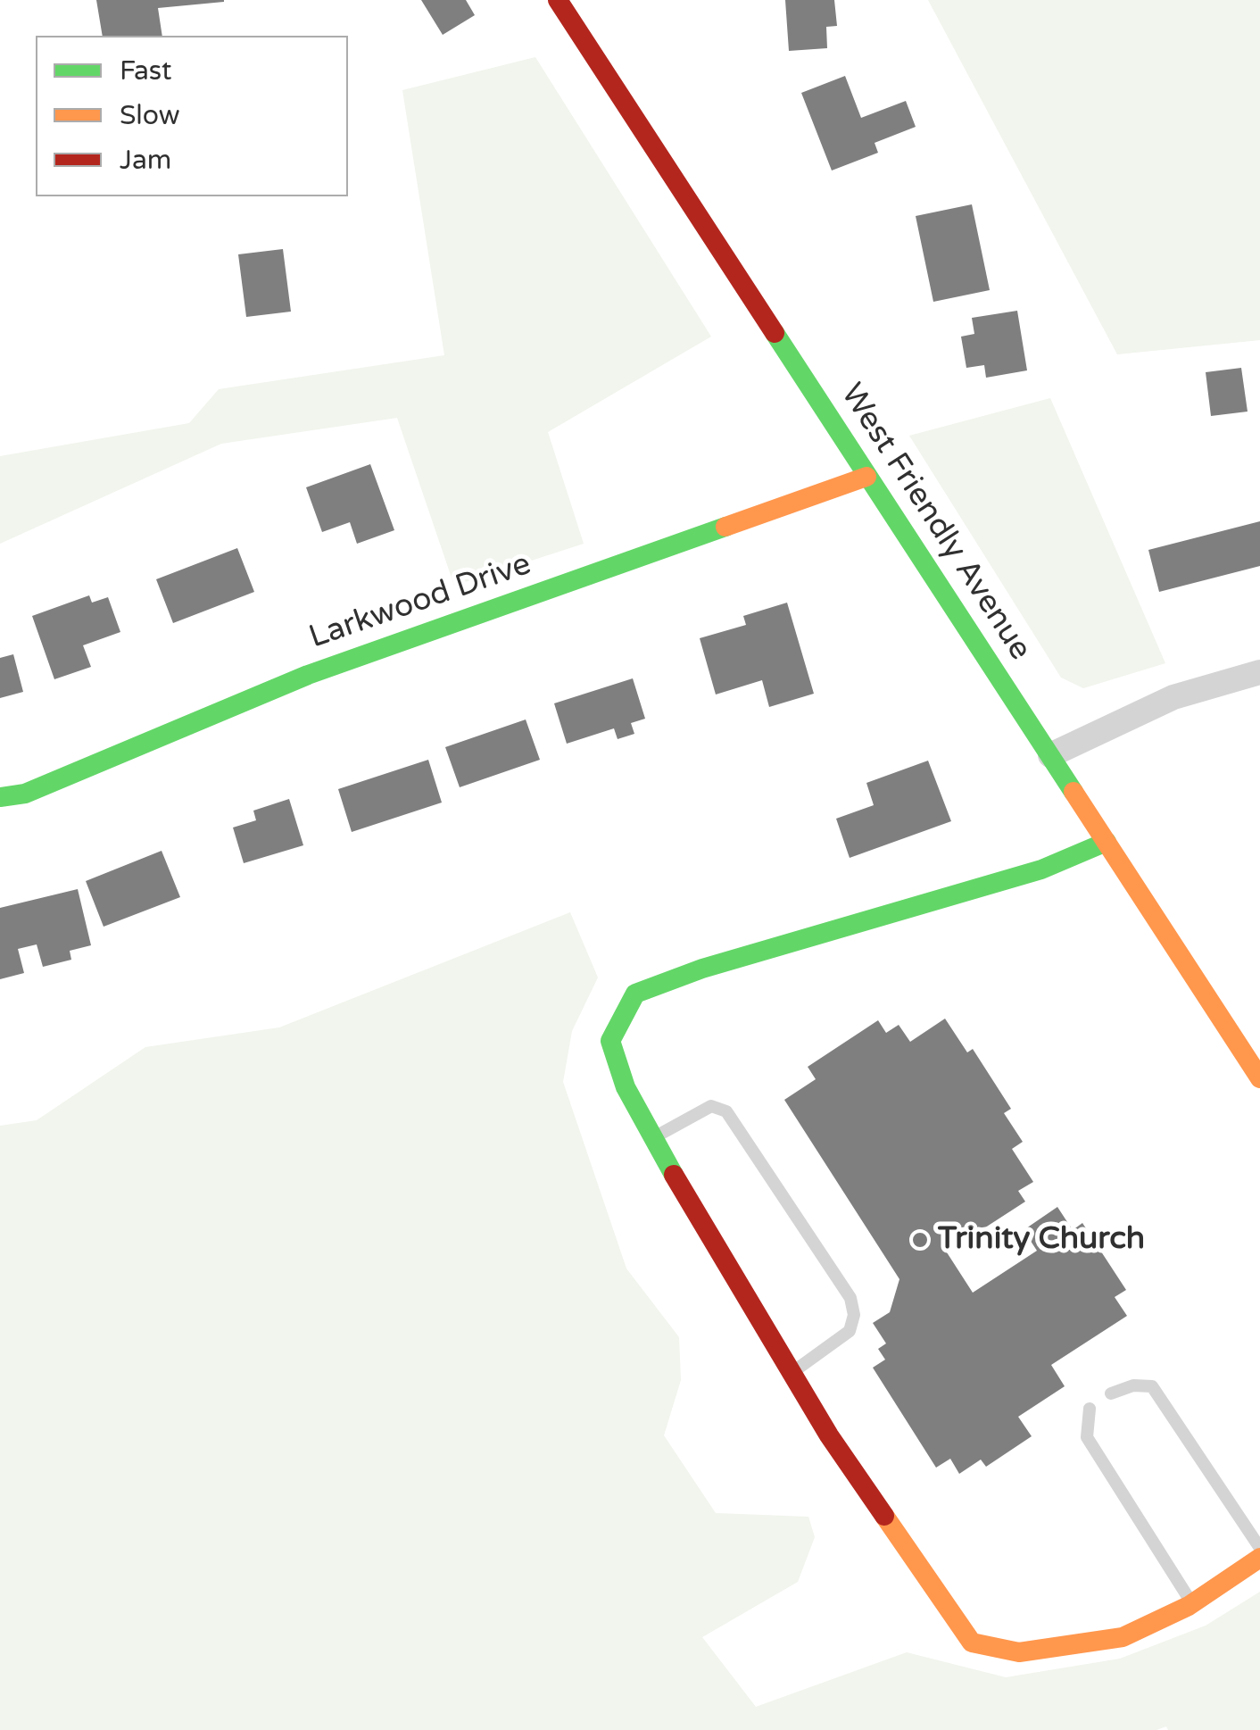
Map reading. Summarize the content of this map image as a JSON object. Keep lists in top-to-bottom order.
{
  "streets": {
    "street": ["West Friendly Avenue", "Larkwood Drive"]
  },
  "crossings": [
    ["West Friendly Avenue", "Larkwood Drive"]
  ],
  "places": ["Trinity Church"],
  "legend": ["Fast", "Slow", "Jam"]
}
